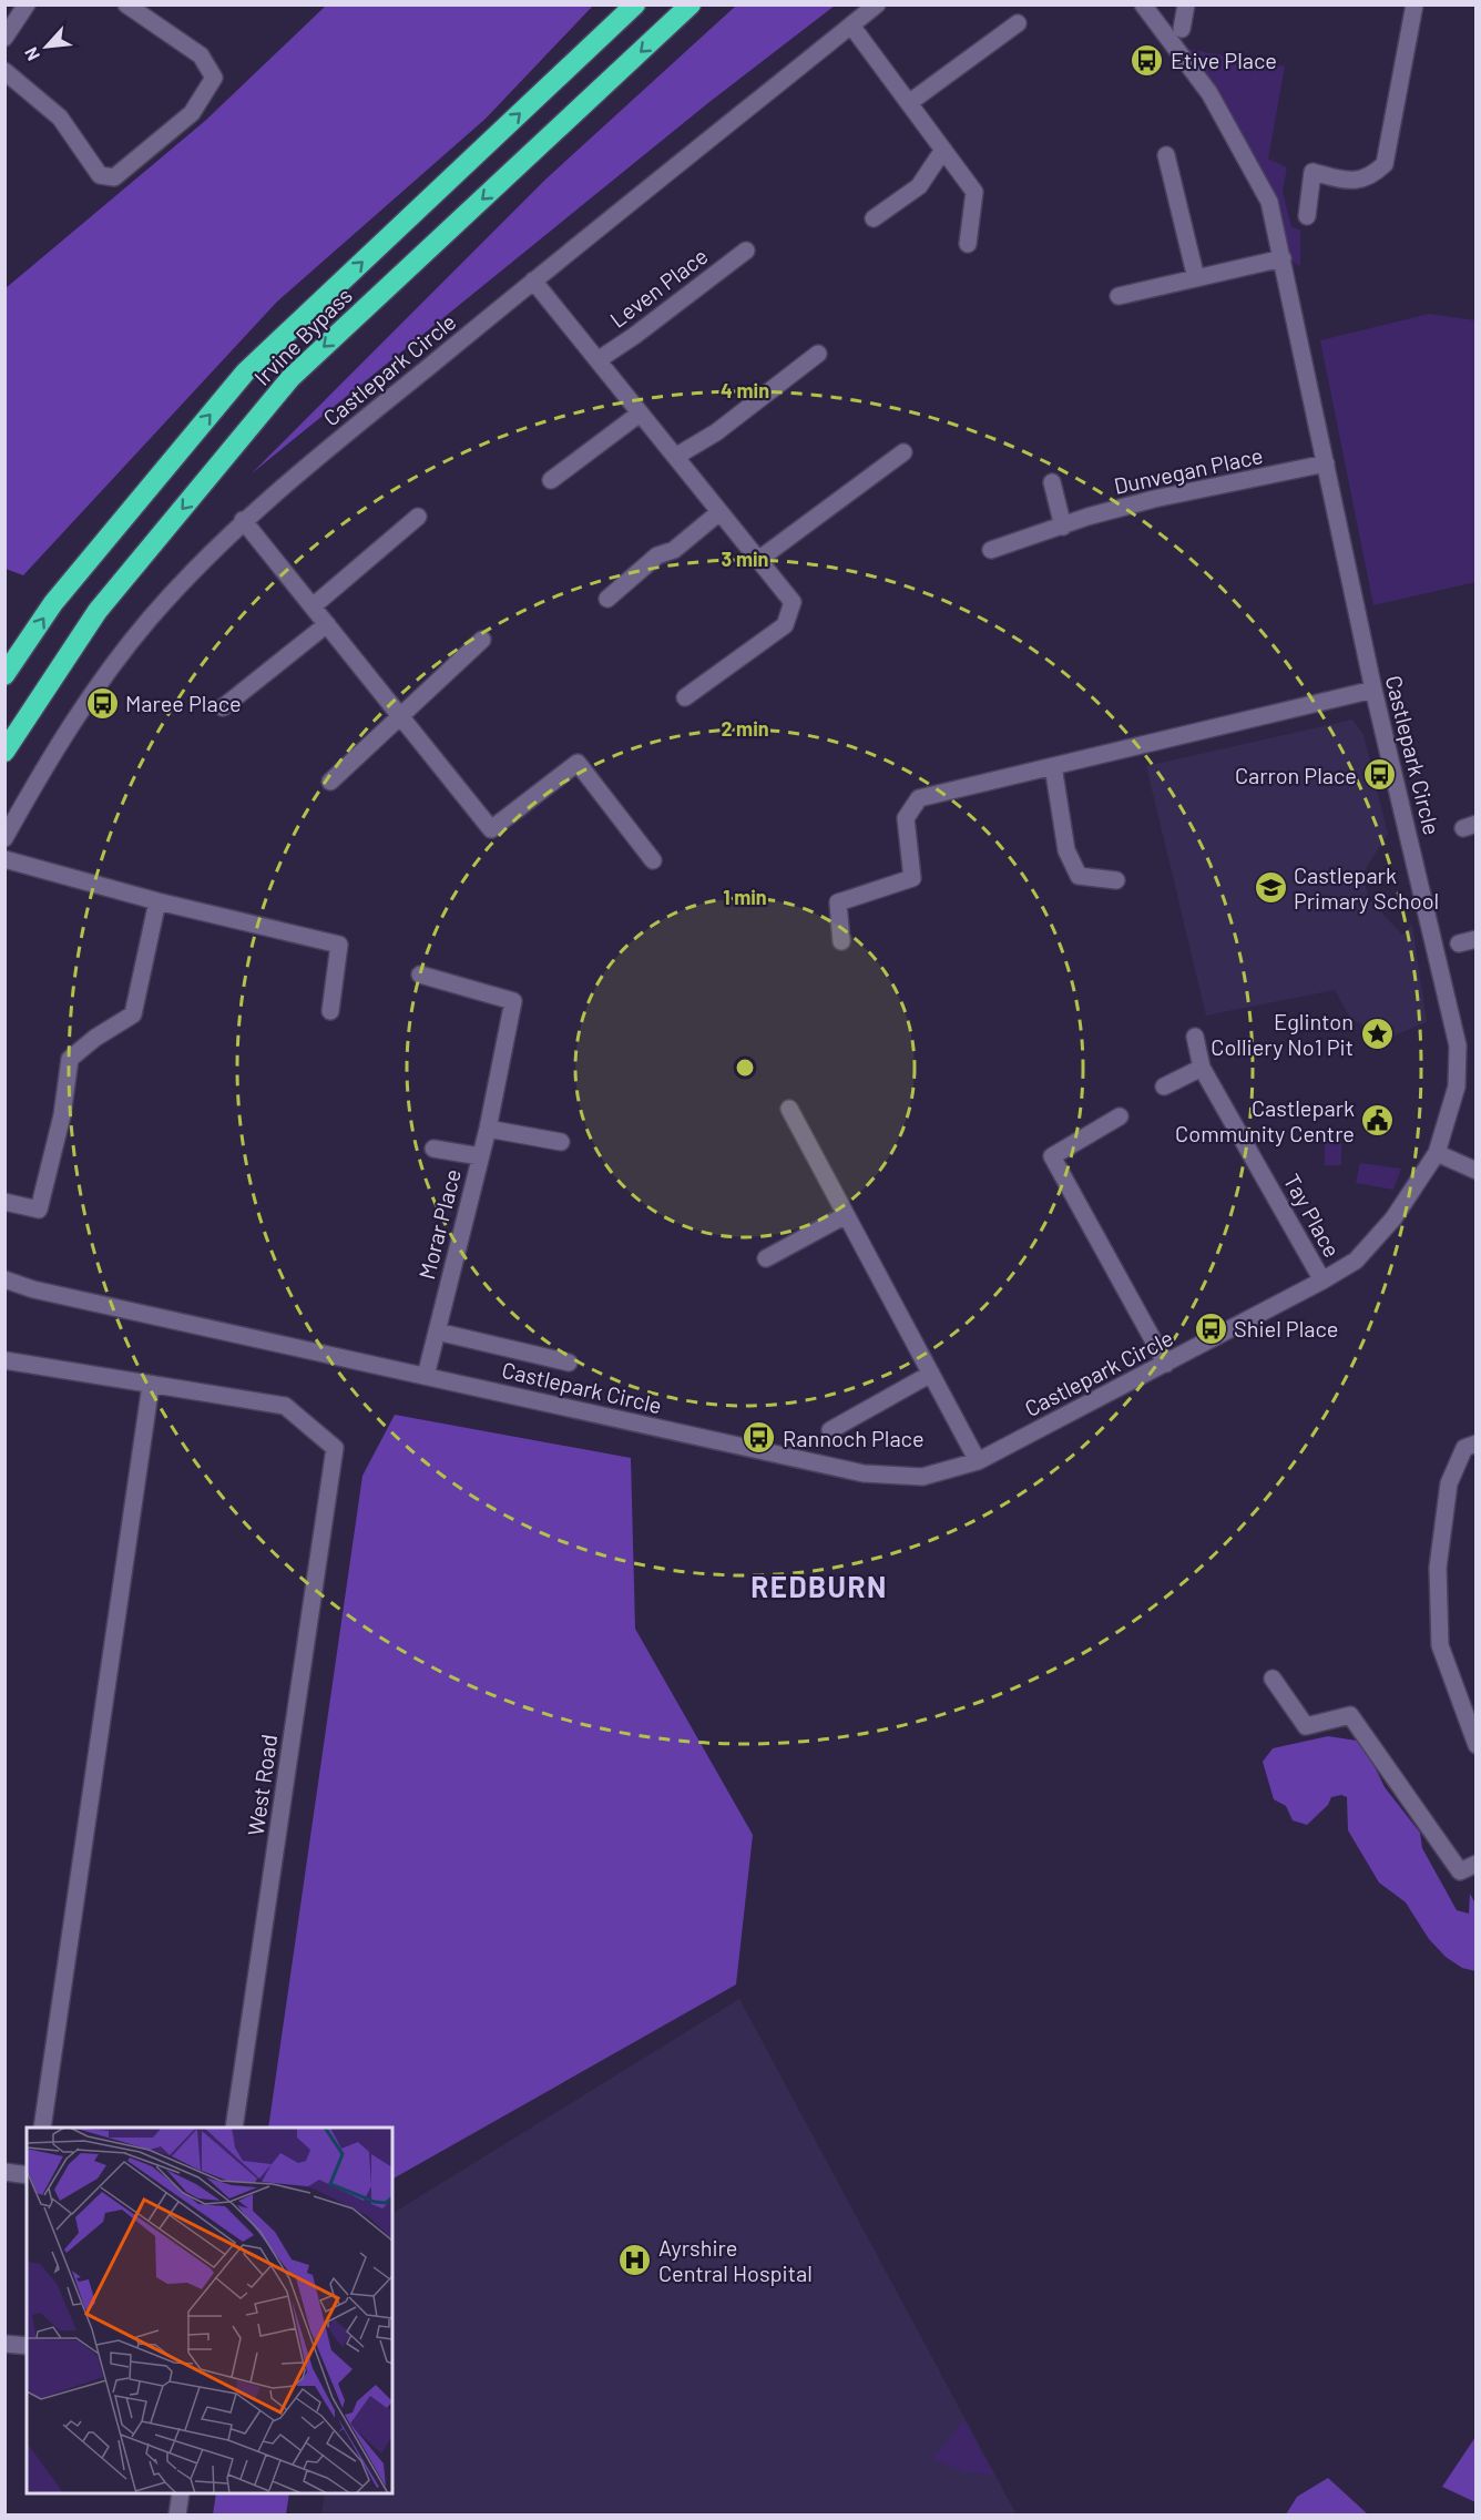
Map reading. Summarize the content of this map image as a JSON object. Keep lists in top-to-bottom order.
{
  "streets": {
    "highway": ["Irvine Bypass"],
    "street": [
      "Leven Place",
      "Castlepark Circle",
      "Dunvegan Place",
      "Tay Place",
      "Morar Place",
      "West Road"
    ]
  },
  "crossings": [
    ["Castlepark Circle", "Dunvegan Place"],
    ["Castlepark Circle", "Tay Place"],
    ["Castlepark Circle", "Morar Place"]
  ],
  "districts": ["REDBURN"],
  "places": {
    "bus stop": [
      "Etive Place",
      "Maree Place",
      "Carron Place",
      "Shiel Place",
      "Rannoch Place"
    ],
    "school or university": ["Castlepark Primary School"],
    "place": ["Eglinton Colliery No1 Pit"],
    "public building": ["Castlepark Community Centre"],
    "hospital": ["Ayrshire Central Hospital"]
  },
  "north": "bottom left",
  "rings": [
    "4 min",
    "3 min",
    "2 min",
    "1 min"
  ]
}
